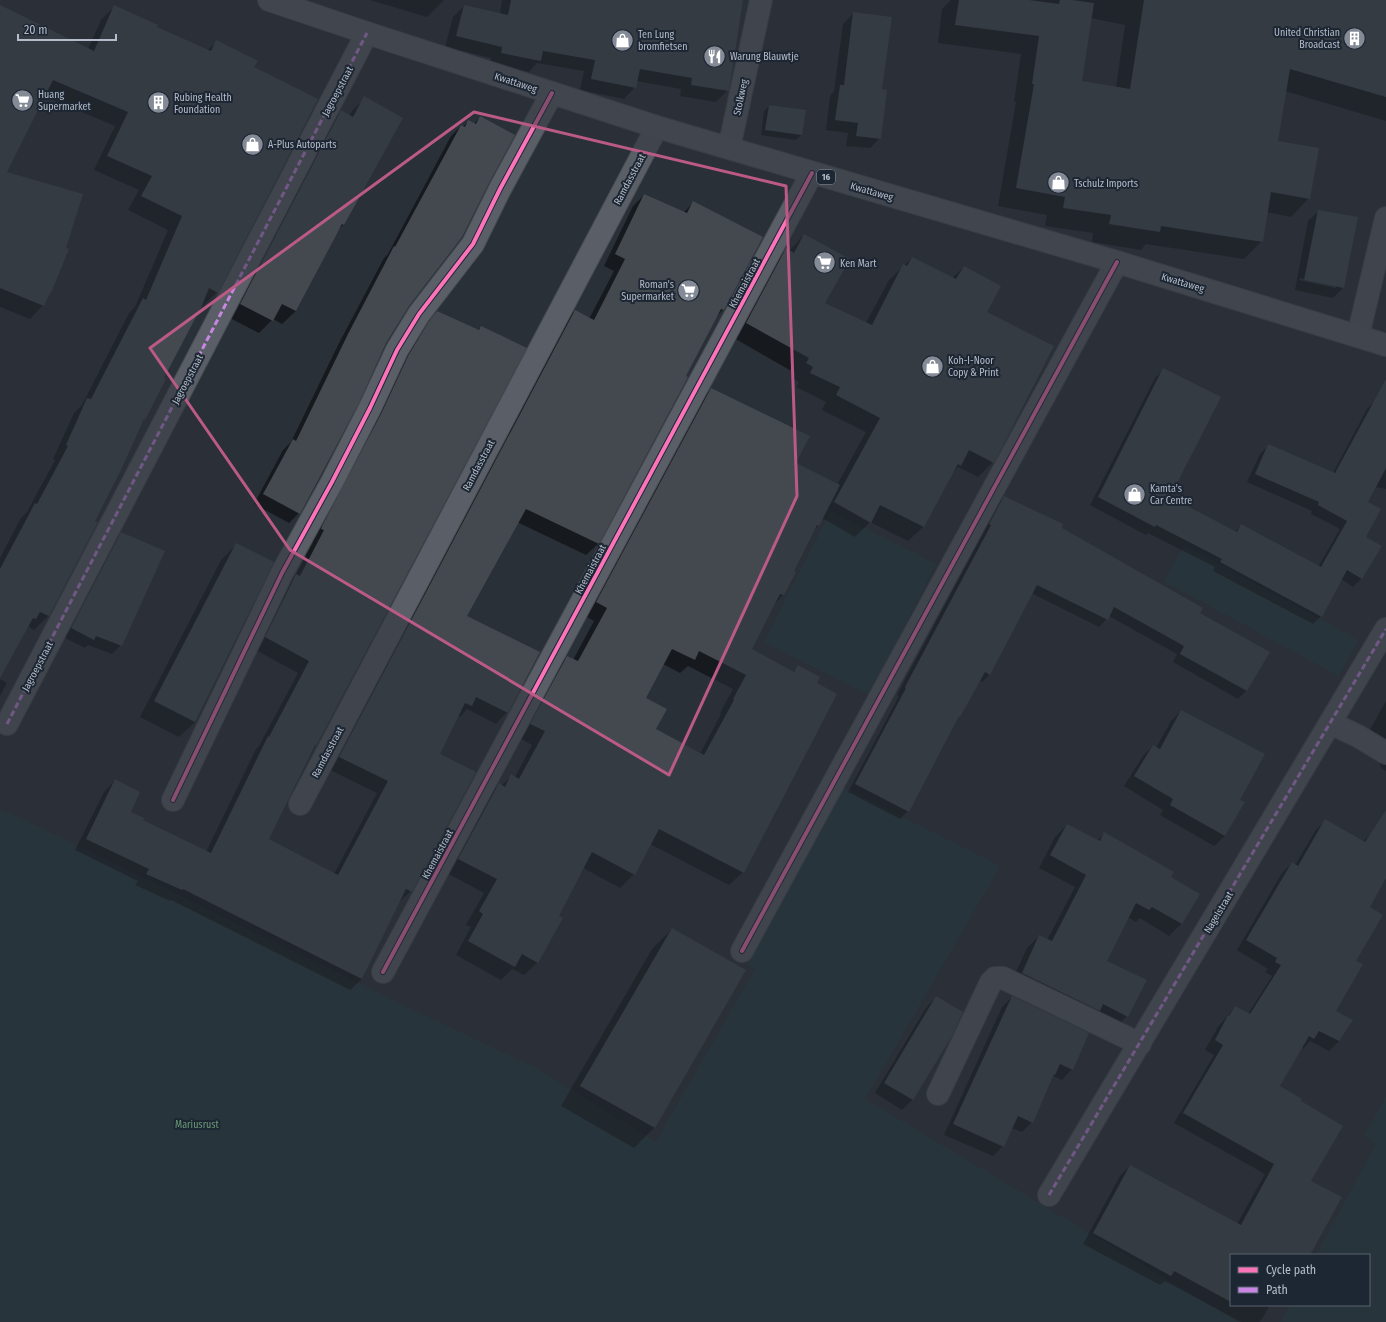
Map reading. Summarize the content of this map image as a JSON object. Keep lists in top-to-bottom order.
{
  "streets": {
    "main road": ["Kwattaweg", "16"],
    "street": [
      "Jagroepstraat",
      "Stolkweg",
      "Ramdasstraat",
      "Khemaistraat",
      "Nagelstraat"
    ]
  },
  "crossings": [
    ["Kwattaweg", "Jagroepstraat"],
    ["Kwattaweg", "Stolkweg"],
    ["Kwattaweg", "Ramdasstraat"],
    ["Kwattaweg", "Khemaistraat"]
  ],
  "parks": ["Mariusrust"],
  "places": {
    "building": ["United Christian Broadcast", "Rubing Health Foundation"],
    "shop": [
      "Ten Lung bromfietsen",
      "A-Plus Autoparts",
      "Tschulz Imports",
      "Koh-I-Noor Copy & Print",
      "Kamta's Car Centre"
    ],
    "restaurant": ["Warung Blauwtje"],
    "supermarket": ["Huang Supermarket", "Ken Mart", "Roman's Supermarket"]
  },
  "legend": ["Cycle path", "Path"],
  "scale_bar": "20 m"
}
